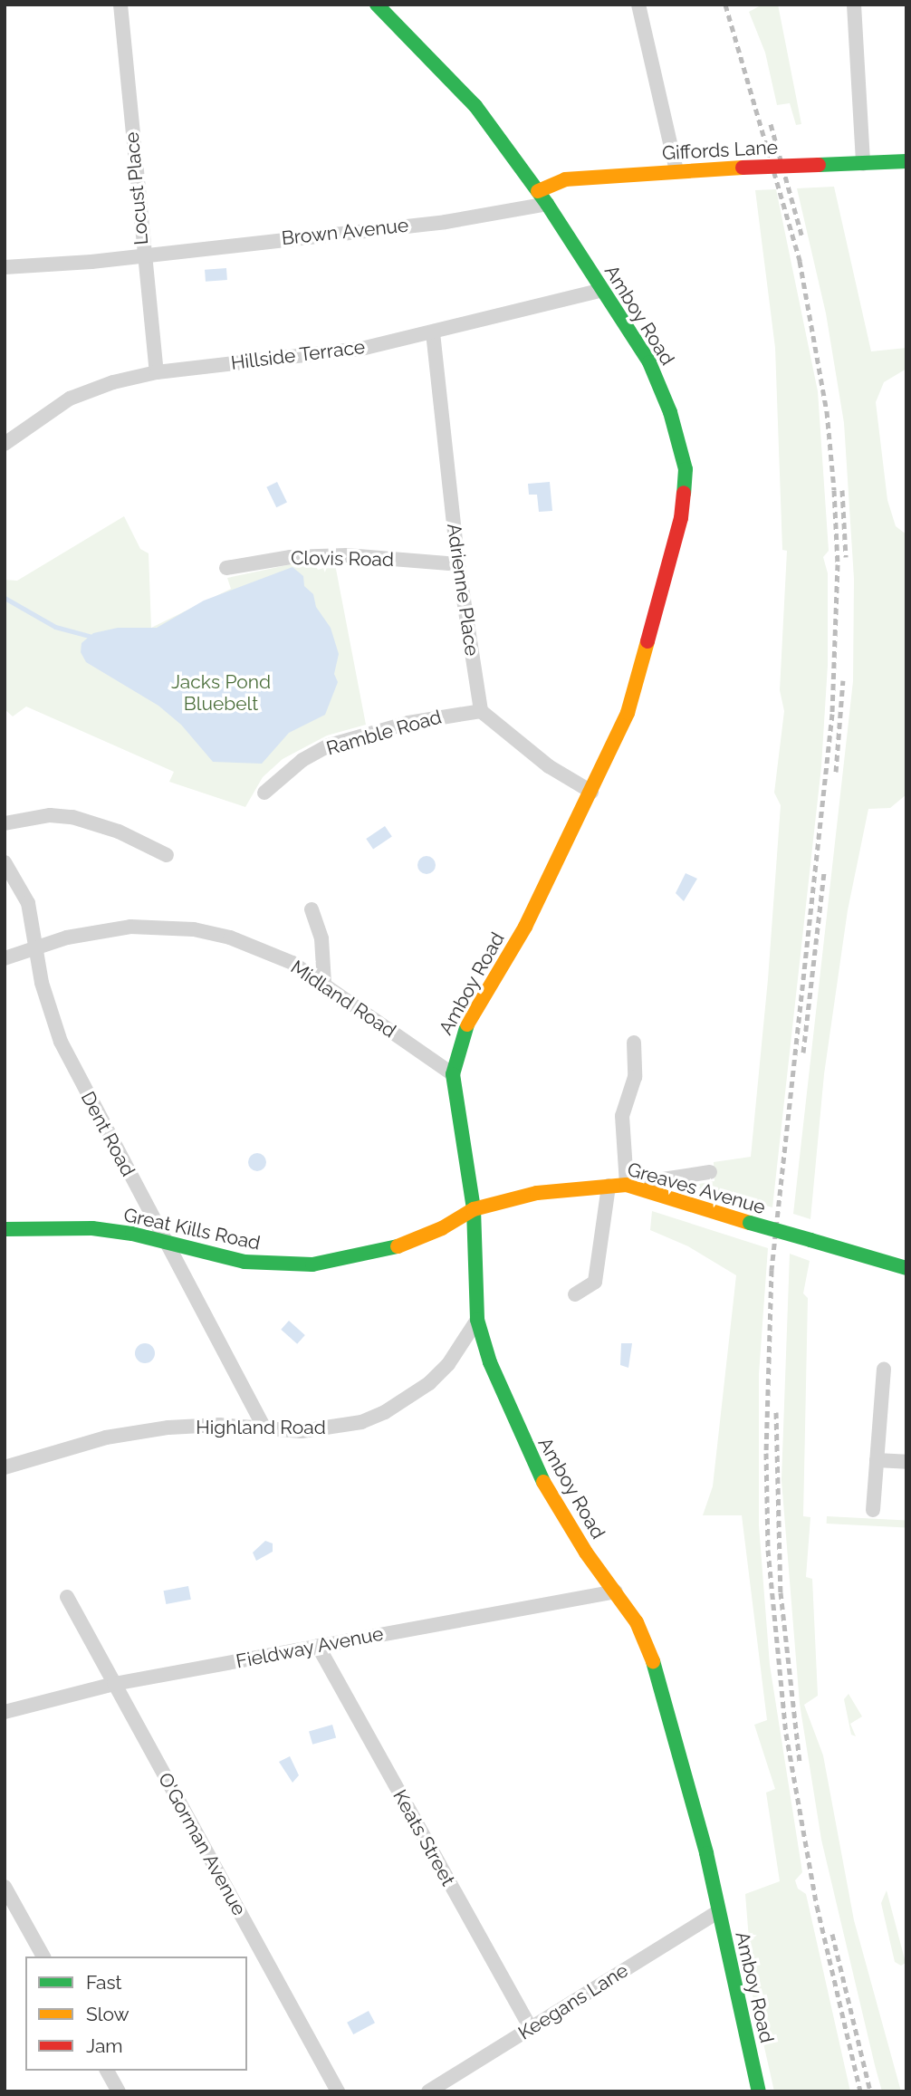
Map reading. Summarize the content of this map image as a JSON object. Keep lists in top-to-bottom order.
{
  "streets": {
    "main road": [
      "Giffords Lane",
      "Amboy Road",
      "Greaves Avenue",
      "Great Kills Road"
    ],
    "street": [
      "Locust Place",
      "Brown Avenue",
      "Hillside Terrace",
      "Clovis Road",
      "Adrienne Place",
      "Ramble Road",
      "Midland Road",
      "Dent Road",
      "Highland Road",
      "Fieldway Avenue",
      "Keats Street",
      "O'Gorman Avenue",
      "Keegans Lane"
    ]
  },
  "crossings": [
    ["Giffords Lane", "Amboy Road"],
    ["Locust Place", "Brown Avenue"],
    ["Locust Place", "Hillside Terrace"],
    ["Brown Avenue", "Amboy Road"],
    ["Amboy Road", "Hillside Terrace"],
    ["Amboy Road", "Midland Road"],
    ["Amboy Road", "Greaves Avenue"],
    ["Amboy Road", "Great Kills Road"],
    ["Amboy Road", "Highland Road"],
    ["Amboy Road", "Fieldway Avenue"],
    ["Amboy Road", "Keegans Lane"],
    ["Hillside Terrace", "Adrienne Place"],
    ["Clovis Road", "Adrienne Place"],
    ["Adrienne Place", "Ramble Road"],
    ["Midland Road", "Dent Road"],
    ["Dent Road", "Great Kills Road"],
    ["Dent Road", "Highland Road"],
    ["Greaves Avenue", "Great Kills Road"],
    ["Fieldway Avenue", "Keats Street"],
    ["Fieldway Avenue", "O'Gorman Avenue"],
    ["Keats Street", "Keegans Lane"]
  ],
  "parks": ["Jacks Pond Bluebelt"],
  "legend": ["Fast", "Slow", "Jam"]
}
